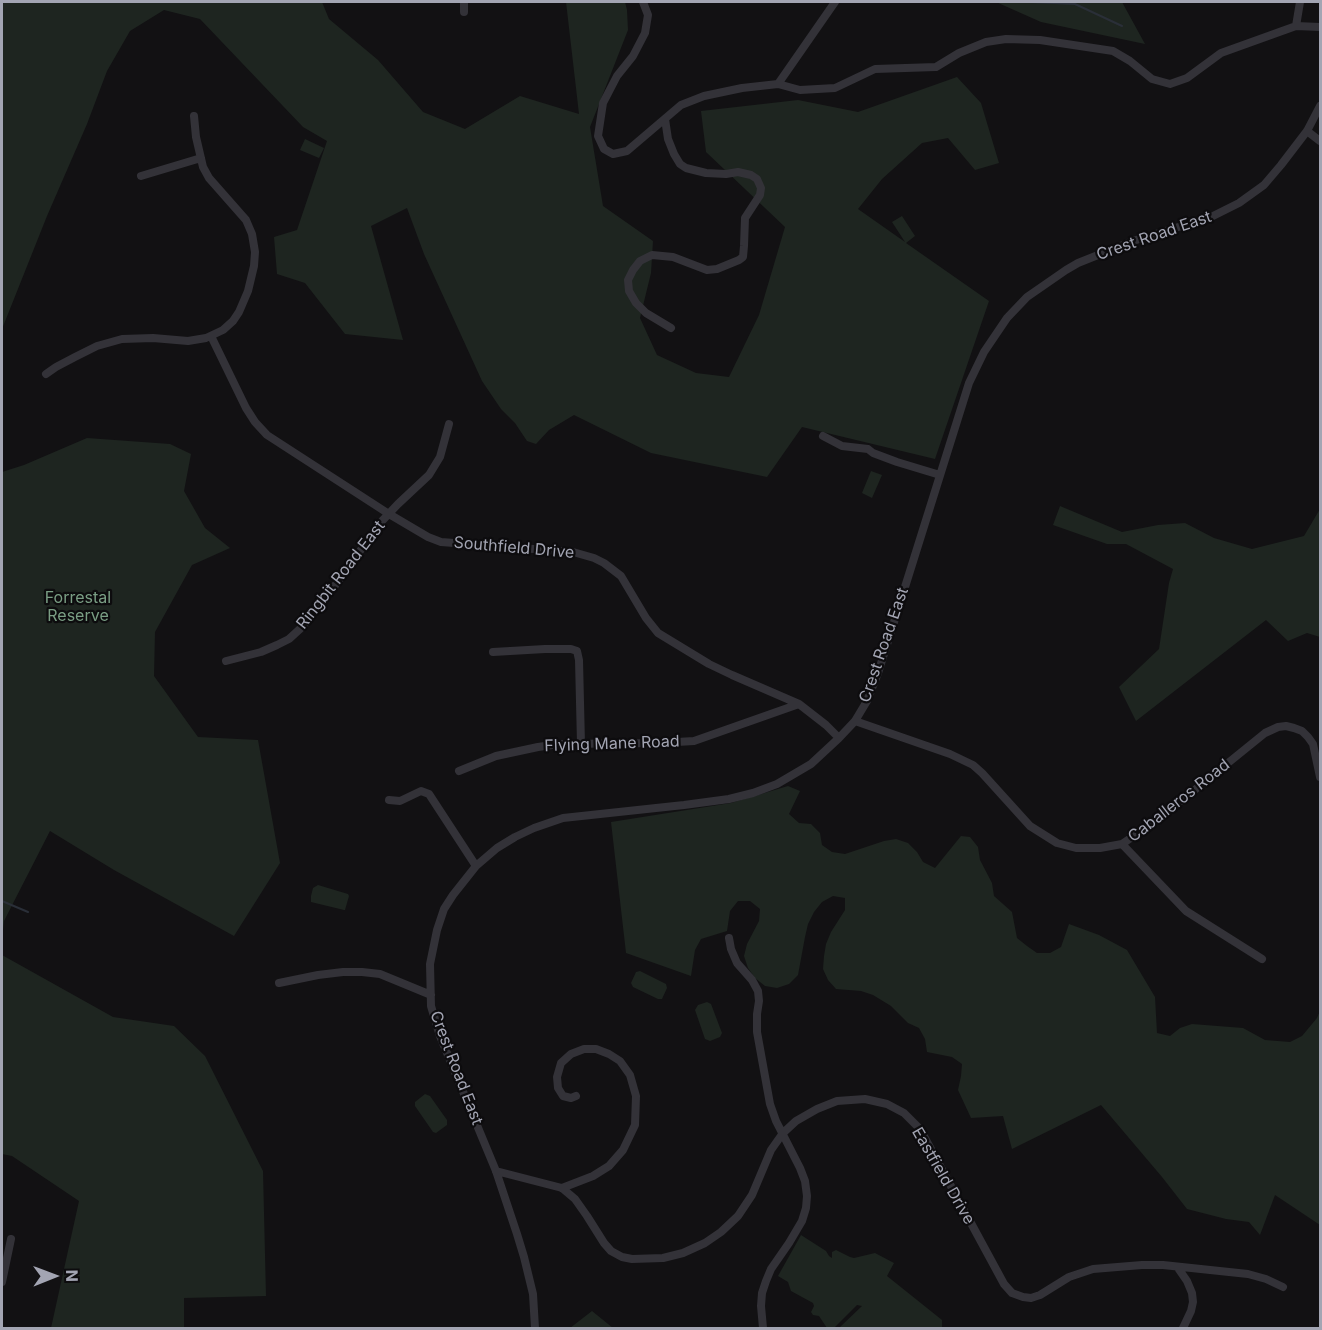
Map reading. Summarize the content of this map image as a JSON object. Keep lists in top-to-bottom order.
{
  "streets": {
    "street": [
      "Crest Road East",
      "Southfield Drive",
      "Ringbit Road East",
      "Flying Mane Road",
      "Caballeros Road",
      "Eastfield Drive"
    ]
  },
  "crossings": [
    ["Crest Road East", "Southfield Drive"],
    ["Crest Road East", "Caballeros Road"],
    ["Southfield Drive", "Ringbit Road East"],
    ["Southfield Drive", "Flying Mane Road"]
  ],
  "parks": ["Forrestal Reserve"],
  "north": "right"
}
